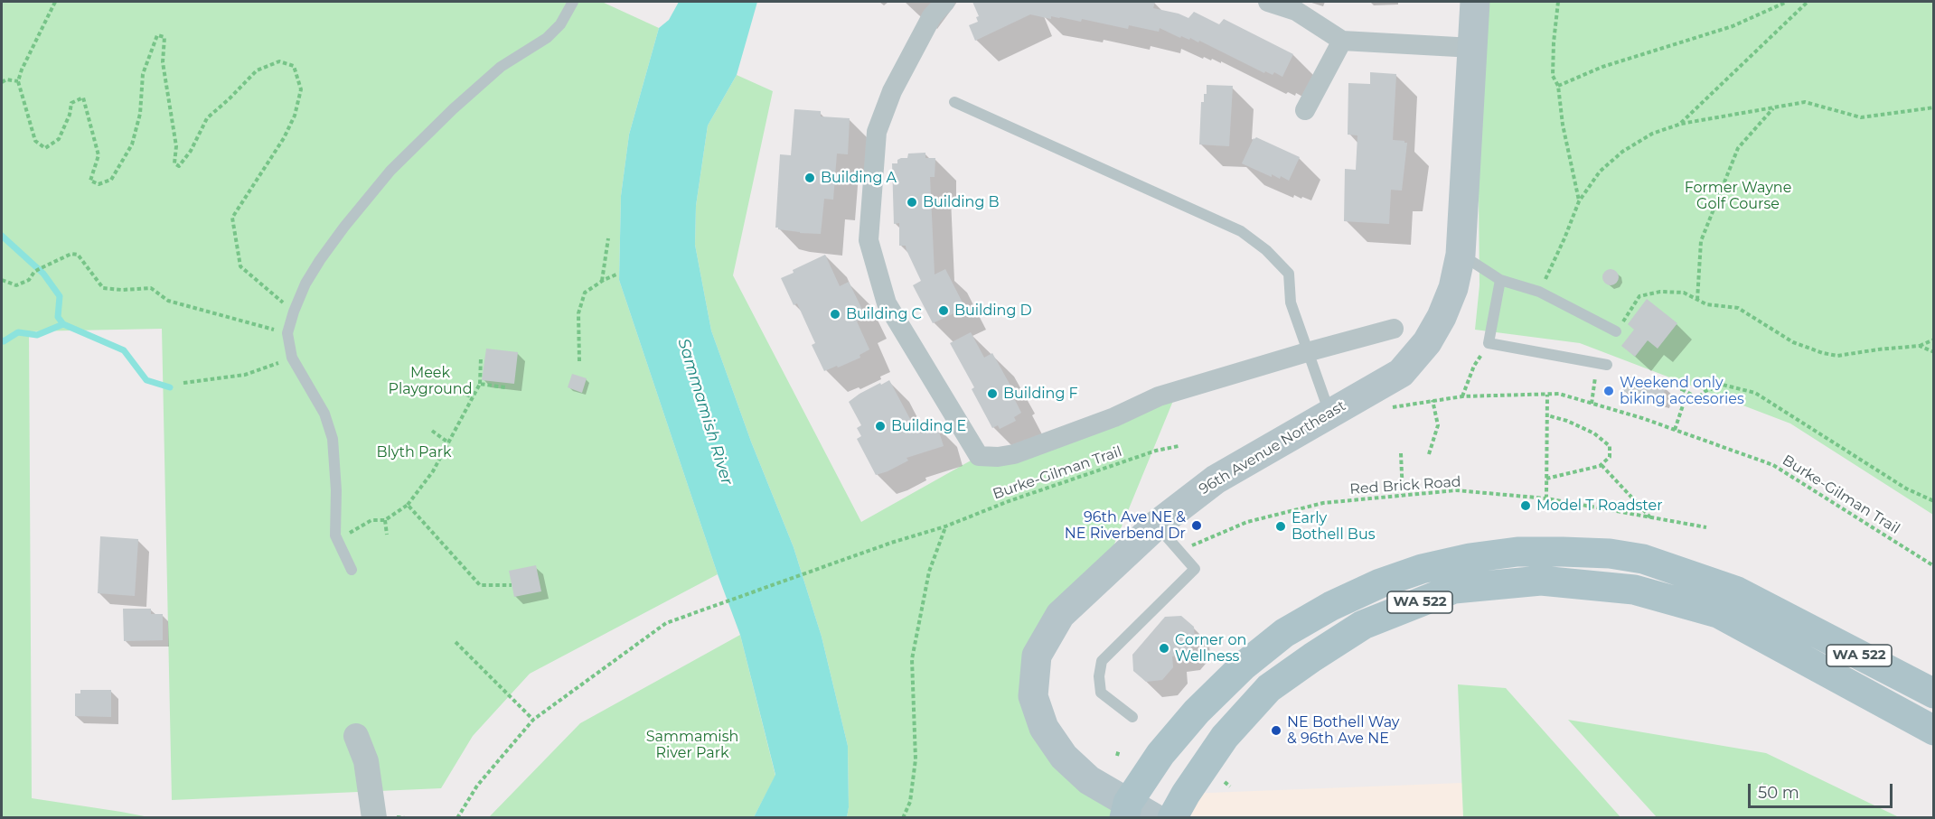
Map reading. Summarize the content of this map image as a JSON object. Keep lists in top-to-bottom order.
{
  "streets": {
    "main road": ["96th Avenue Northeast", "WA 522"],
    "path": ["Burke-Gilman Trail", "Red Brick Road"]
  },
  "crossings": [
    ["96th Avenue Northeast", "WA 522"]
  ],
  "water": ["Sammamish River"],
  "parks": [
    "Former Wayne Golf Course",
    "Meek Playground",
    "Blyth Park",
    "Sammamish River Park"
  ],
  "places": [
    "Building A",
    "Building B",
    "Building D",
    "Building C",
    "Weekend only biking accesories",
    "Building F",
    "Building E",
    "Model T Roadster",
    "96th Ave NE & NE Riverbend Dr",
    "Early Bothell Bus",
    "Corner on Wellness",
    "NE Bothell Way & 96th Ave NE"
  ],
  "scale_bar": "50 m"
}
